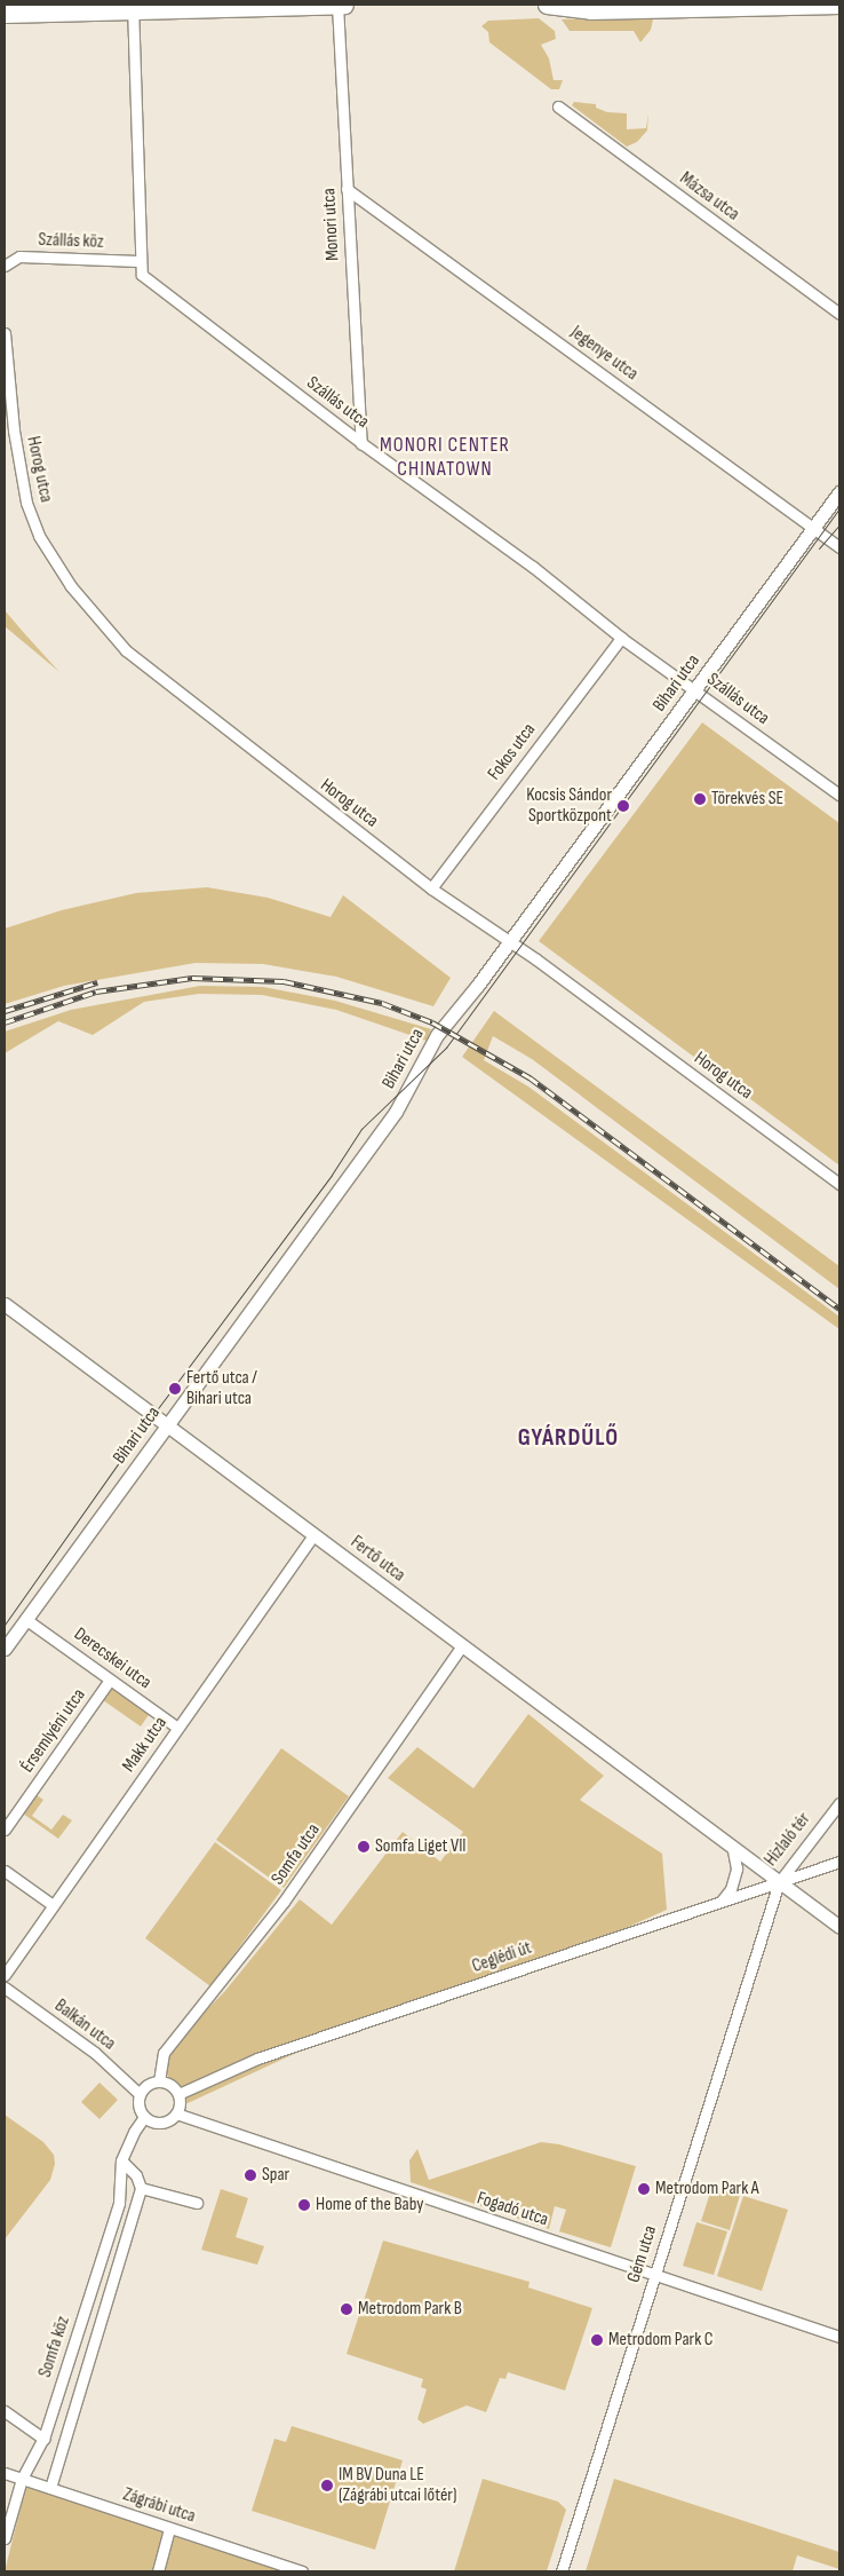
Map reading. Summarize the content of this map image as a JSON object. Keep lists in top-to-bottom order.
{
  "streets": {
    "street": [
      "Mázsa utca",
      "Monori utca",
      "Szállás köz",
      "Jegenye utca",
      "Szállás utca",
      "Horog utca",
      "Bihari utca",
      "Fokos utca",
      "Fertő utca",
      "Derecskei utca",
      "Érsemlyéni utca",
      "Makk utca",
      "Hizlaló tér",
      "Somfa utca",
      "Ceglédi út",
      "Balkán utca",
      "Fogadó utca",
      "Gém utca",
      "Somfa köz",
      "Zágrábi utca"
    ]
  },
  "crossings": [
    ["Monori utca", "Jegenye utca"],
    ["Monori utca", "Szállás utca"],
    ["Szállás köz", "Szállás utca"],
    ["Jegenye utca", "Bihari utca"],
    ["Szállás utca", "Bihari utca"],
    ["Szállás utca", "Fokos utca"],
    ["Horog utca", "Bihari utca"],
    ["Horog utca", "Fokos utca"],
    ["Bihari utca", "Fertő utca"],
    ["Bihari utca", "Derecskei utca"],
    ["Fertő utca", "Makk utca"],
    ["Fertő utca", "Hizlaló tér"],
    ["Fertő utca", "Somfa utca"],
    ["Derecskei utca", "Érsemlyéni utca"],
    ["Derecskei utca", "Makk utca"],
    ["Hizlaló tér", "Ceglédi út"],
    ["Hizlaló tér", "Gém utca"],
    ["Somfa utca", "Ceglédi út"],
    ["Somfa utca", "Balkán utca"],
    ["Somfa utca", "Fogadó utca"],
    ["Somfa utca", "Somfa köz"],
    ["Ceglédi út", "Balkán utca"],
    ["Ceglédi út", "Fogadó utca"],
    ["Ceglédi út", "Gém utca"],
    ["Ceglédi út", "Somfa köz"],
    ["Balkán utca", "Fogadó utca"],
    ["Balkán utca", "Somfa köz"],
    ["Fogadó utca", "Gém utca"],
    ["Fogadó utca", "Somfa köz"],
    ["Somfa köz", "Zágrábi utca"]
  ],
  "districts": ["MONORI CENTER CHINATOWN", "GYÁRDŰLŐ"],
  "places": [
    "Törekvés SE",
    "Kocsis Sándor Sportközpont",
    "Fertő utca / Bihari utca",
    "Somfa Liget VII",
    "Spar",
    "Metrodom Park A",
    "Home of the Baby",
    "Metrodom Park B",
    "Metrodom Park C",
    "IM BV Duna LE (Zágrábi utcai lőtér)"
  ]
}
